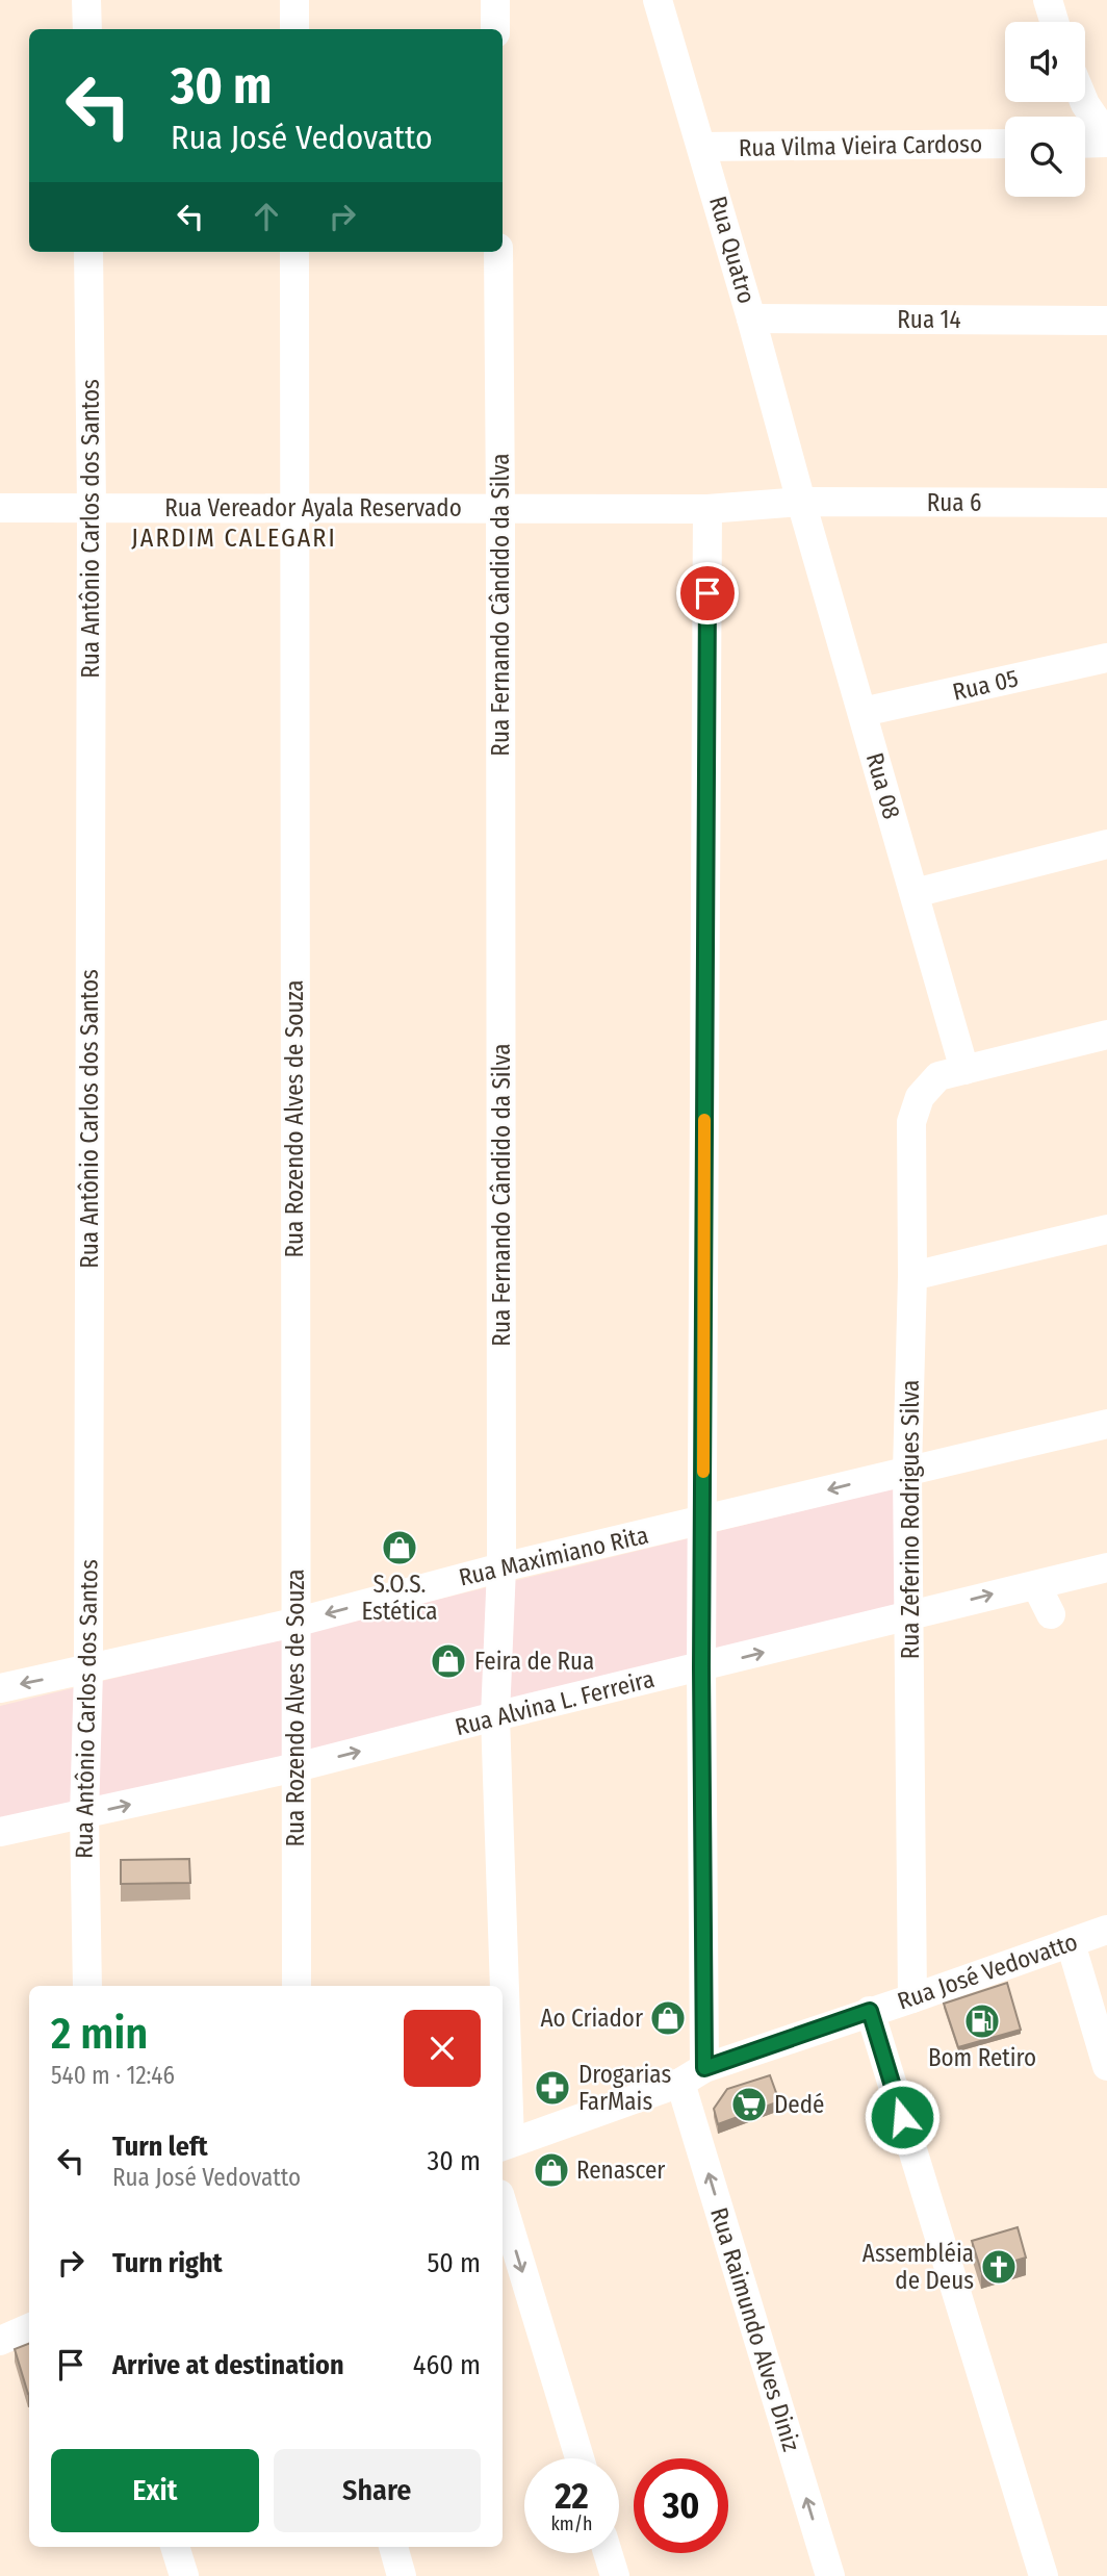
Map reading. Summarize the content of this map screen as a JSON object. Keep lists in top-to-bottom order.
{
  "streets": {
    "street": [
      "Rua Vilma Vieira Cardoso",
      "Rua Quatro",
      "Rua 14",
      "Rua 6",
      "Rua Vereador Ayala Reservado",
      "Rua Antônio Carlos dos Santos",
      "Rua Fernando Cândido da Silva",
      "Rua 05",
      "Rua 08",
      "Rua Rozendo Alves de Souza",
      "Rua Zeferino Rodrigues Silva",
      "Rua Maximiano Rita",
      "Rua Alvina L. Ferreira",
      "Rua José Vedovatto",
      "Rua Raimundo Alves Diniz"
    ]
  },
  "crossings": [
    ["Rua Vilma Vieira Cardoso", "Rua Quatro"],
    ["Rua Quatro", "Rua 14"],
    ["Rua Quatro", "Rua 6"],
    ["Rua Quatro", "Rua Vereador Ayala Reservado"],
    ["Rua Quatro", "Rua 08"],
    ["Rua 6", "Rua Vereador Ayala Reservado"],
    ["Rua 6", "Rua 08"],
    ["Rua Vereador Ayala Reservado", "Rua Antônio Carlos dos Santos"],
    ["Rua Vereador Ayala Reservado", "Rua Fernando Cândido da Silva"],
    ["Rua Vereador Ayala Reservado", "Rua 08"],
    ["Rua Vereador Ayala Reservado", "Rua Rozendo Alves de Souza"],
    ["Rua Vereador Ayala Reservado", "Rua Raimundo Alves Diniz"],
    ["Rua Antônio Carlos dos Santos", "Rua Maximiano Rita"],
    ["Rua Antônio Carlos dos Santos", "Rua Alvina L. Ferreira"],
    ["Rua Fernando Cândido da Silva", "Rua Maximiano Rita"],
    ["Rua Fernando Cândido da Silva", "Rua Alvina L. Ferreira"],
    ["Rua Fernando Cândido da Silva", "Rua José Vedovatto"],
    ["Rua 05", "Rua 08"],
    ["Rua 08", "Rua Zeferino Rodrigues Silva"],
    ["Rua Rozendo Alves de Souza", "Rua Maximiano Rita"],
    ["Rua Rozendo Alves de Souza", "Rua Alvina L. Ferreira"],
    ["Rua Zeferino Rodrigues Silva", "Rua Maximiano Rita"],
    ["Rua Zeferino Rodrigues Silva", "Rua Alvina L. Ferreira"],
    ["Rua Zeferino Rodrigues Silva", "Rua José Vedovatto"],
    ["Rua Maximiano Rita", "Rua Raimundo Alves Diniz"],
    ["Rua Alvina L. Ferreira", "Rua Raimundo Alves Diniz"],
    ["Rua José Vedovatto", "Rua Raimundo Alves Diniz"]
  ],
  "one_way": ["Rua Maximiano Rita", "Rua Alvina L. Ferreira"],
  "districts": ["JARDIM CALEGARI"],
  "places": {
    "shop": [
      "S.O.S. Estética",
      "Feira de Rua",
      "Ao Criador",
      "Renascer"
    ],
    "fuel station": ["Bom Retiro"],
    "pharmacy": ["Drogarias FarMais"],
    "supermarket": ["Dedé"],
    "church": ["Assembléia de Deus"]
  },
  "page": {
    "turn": ["30 m", "Rua José Vedovatto"],
    "heading": ["2 min", "540 m · 12:46"],
    "list": [
      {
        "name": "Turn left",
        "note": "Rua José Vedovatto",
        "value": "30 m"
      },
      {
        "name": "Turn right",
        "value": "50 m"
      },
      {
        "name": "Arrive at destination",
        "value": "460 m"
      }
    ],
    "buttons": ["Exit", "Share"],
    "speed": "22 km/h",
    "limit": "30"
  }
}
